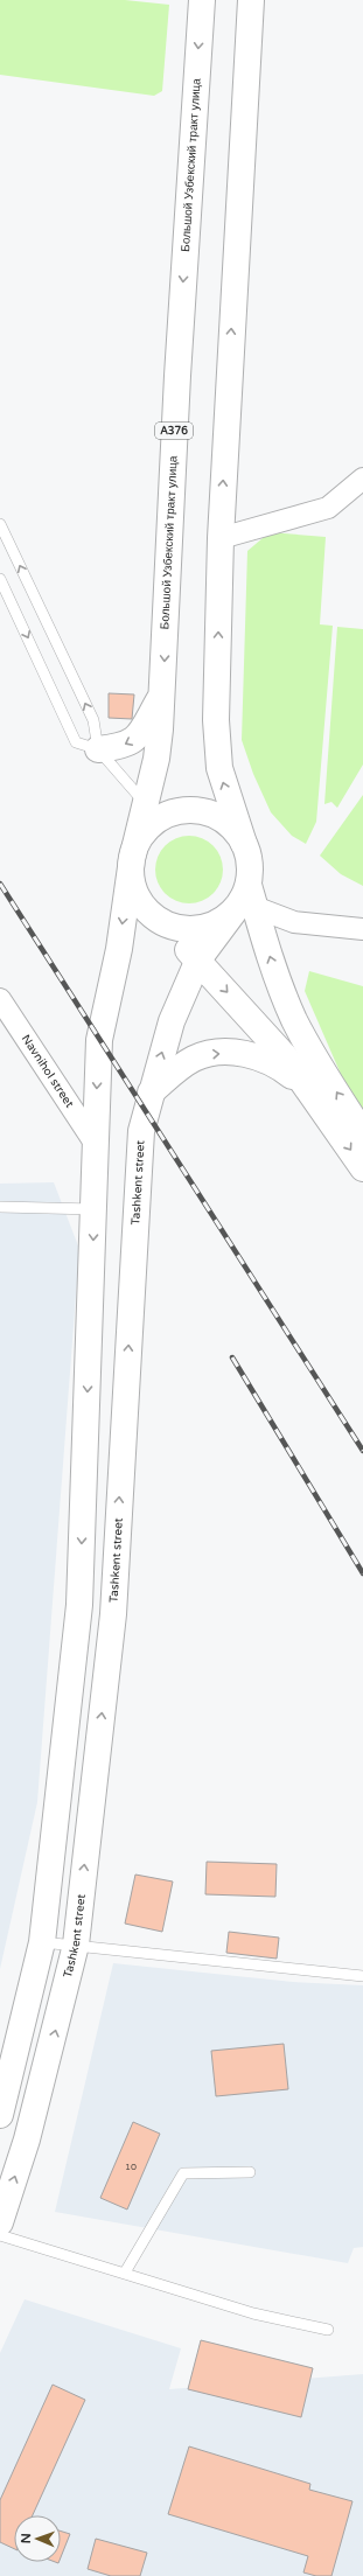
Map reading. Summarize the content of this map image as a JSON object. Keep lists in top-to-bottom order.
{
  "streets": {
    "main road": ["Большой Узбекский тракт улица", "A376", "Tashkent street"],
    "street": ["Navnihol street"]
  },
  "crossings": [
    ["Большой Узбекский тракт улица", "Tashkent street"]
  ],
  "house_numbers": ["10"],
  "north": "left"
}
